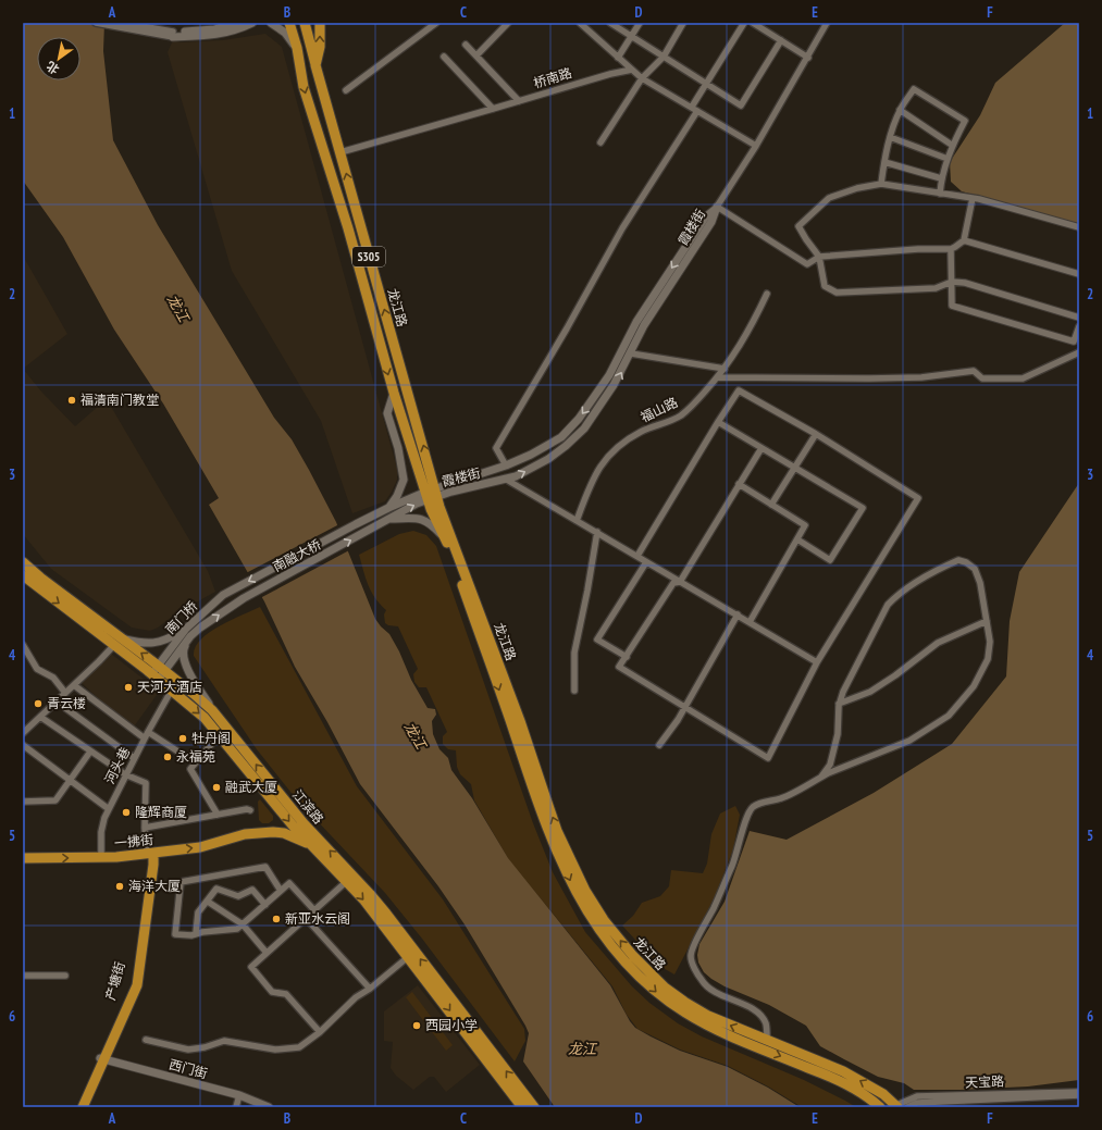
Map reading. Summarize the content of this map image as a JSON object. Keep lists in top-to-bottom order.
{
  "streets": {
    "main road": [
      "S305",
      "龙江路",
      "江滨路",
      "一拂街",
      "产塘街"
    ],
    "street": [
      "桥南路",
      "霞楼街",
      "福山路",
      "南融大桥",
      "南门桥",
      "河头巷",
      "西门街",
      "天宝路"
    ]
  },
  "crossings": [
    ["桥南路", "龙江路"],
    ["霞楼街", "龙江路"],
    ["龙江路", "天宝路"],
    ["南融大桥", "南门桥"],
    ["南门桥", "江滨路"],
    ["河头巷", "江滨路"],
    ["河头巷", "一拂街"],
    ["江滨路", "一拂街"],
    ["一拂街", "产塘街"],
    ["产塘街", "西门街"]
  ],
  "one_way": ["一拂街"],
  "water": ["龙江"],
  "places": [
    "福清南门教堂",
    "天河大酒店",
    "青云楼",
    "牡丹阁",
    "永福苑",
    "融武大厦",
    "隆辉商厦",
    "海洋大厦",
    "新亚水云阁",
    "西园小学"
  ],
  "north": "bottom left",
  "grid": {
    "columns": [
      "A",
      "B",
      "C",
      "D",
      "E",
      "F"
    ],
    "rows": [
      "1",
      "2",
      "3",
      "4",
      "5",
      "6"
    ]
  }
}
